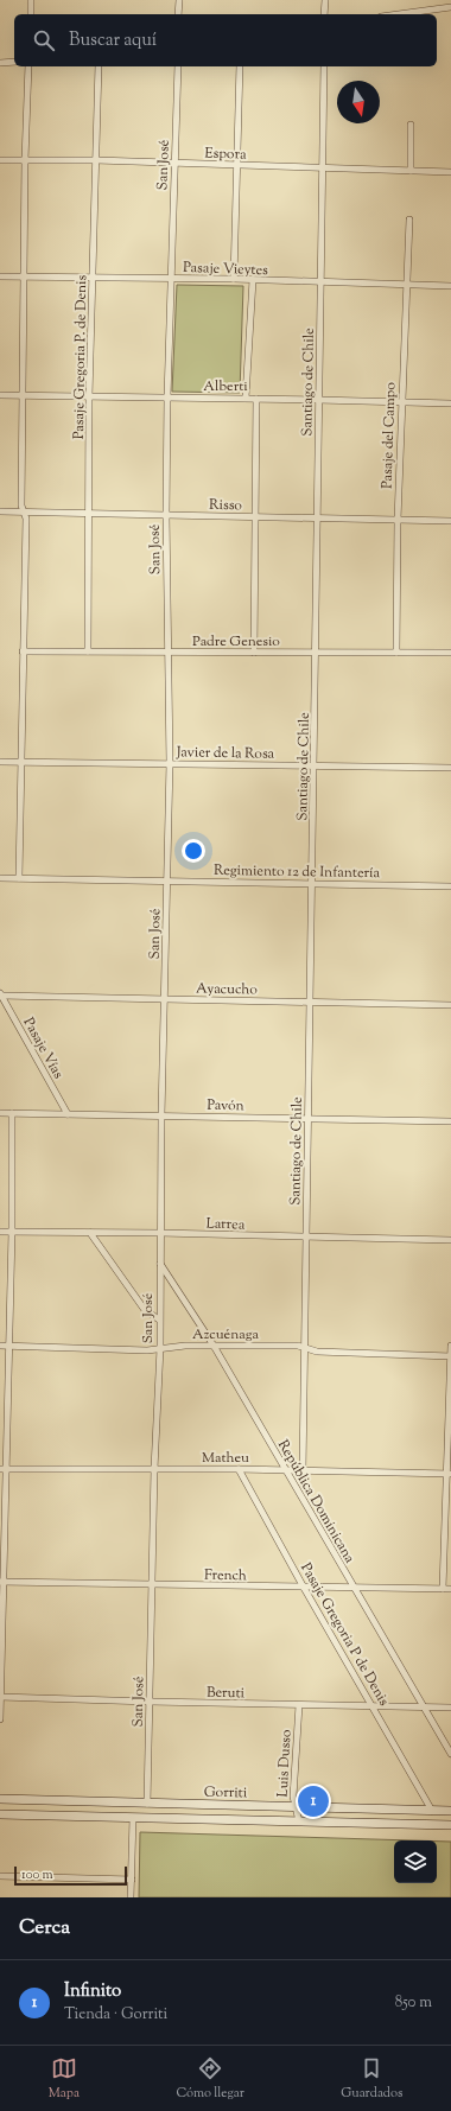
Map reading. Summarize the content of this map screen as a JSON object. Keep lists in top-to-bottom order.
{
  "streets": {
    "main road": ["Gorriti"],
    "street": [
      "Espora",
      "San José",
      "Pasaje Vieytes",
      "Pasaje Gregoria P. de Denis",
      "Santiago de Chile",
      "Alberti",
      "Pasaje del Campo",
      "Risso",
      "Padre Genesio",
      "Javier de la Rosa",
      "Regimiento 12 de Infantería",
      "Ayacucho",
      "Pasaje Vías",
      "Pavón",
      "Larrea",
      "Azcuénaga",
      "Matheu",
      "República Dominicana",
      "French",
      "Pasaje Gregoria P de Denis",
      "Beruti",
      "Luis Dusso"
    ]
  },
  "crossings": [
    ["Espora", "San José"],
    ["Espora", "Pasaje Gregoria P. de Denis"],
    ["Espora", "Santiago de Chile"],
    ["San José", "Pasaje Vieytes"],
    ["San José", "Alberti"],
    ["San José", "Risso"],
    ["San José", "Padre Genesio"],
    ["San José", "Javier de la Rosa"],
    ["San José", "Regimiento 12 de Infantería"],
    ["San José", "Ayacucho"],
    ["San José", "Pavón"],
    ["San José", "Larrea"],
    ["San José", "Azcuénaga"],
    ["San José", "Matheu"],
    ["San José", "República Dominicana"],
    ["San José", "French"],
    ["San José", "Beruti"],
    ["San José", "Gorriti"],
    ["Pasaje Vieytes", "Pasaje Gregoria P. de Denis"],
    ["Pasaje Vieytes", "Santiago de Chile"],
    ["Pasaje Vieytes", "Pasaje del Campo"],
    ["Pasaje Gregoria P. de Denis", "Alberti"],
    ["Pasaje Gregoria P. de Denis", "Risso"],
    ["Pasaje Gregoria P. de Denis", "Padre Genesio"],
    ["Santiago de Chile", "Alberti"],
    ["Santiago de Chile", "Risso"],
    ["Santiago de Chile", "Padre Genesio"],
    ["Santiago de Chile", "Javier de la Rosa"],
    ["Santiago de Chile", "Regimiento 12 de Infantería"],
    ["Santiago de Chile", "Ayacucho"],
    ["Santiago de Chile", "Pavón"],
    ["Santiago de Chile", "Larrea"],
    ["Santiago de Chile", "Azcuénaga"],
    ["Santiago de Chile", "Matheu"],
    ["Alberti", "Pasaje del Campo"],
    ["Pasaje del Campo", "Risso"],
    ["Pasaje del Campo", "Padre Genesio"],
    ["Ayacucho", "Pasaje Vías"],
    ["Pasaje Vías", "Pavón"],
    ["Azcuénaga", "República Dominicana"],
    ["Matheu", "República Dominicana"],
    ["Matheu", "Pasaje Gregoria P de Denis"],
    ["República Dominicana", "French"],
    ["República Dominicana", "Beruti"],
    ["French", "Pasaje Gregoria P de Denis"],
    ["Pasaje Gregoria P de Denis", "Beruti"],
    ["Pasaje Gregoria P de Denis", "Gorriti"],
    ["Beruti", "Luis Dusso"],
    ["Luis Dusso", "Gorriti"]
  ],
  "scale_bar": "100 m",
  "north": "bottom",
  "page": {
    "search": "Buscar aquí",
    "pins": "1",
    "scale": "100 m",
    "heading": "Cerca",
    "list": [
      {
        "mark": "1",
        "name": "Infinito",
        "note": "Tienda · Gorriti",
        "value": "850 m"
      }
    ],
    "nav": ["Mapa", "Cómo llegar", "Guardados"]
  }
}
